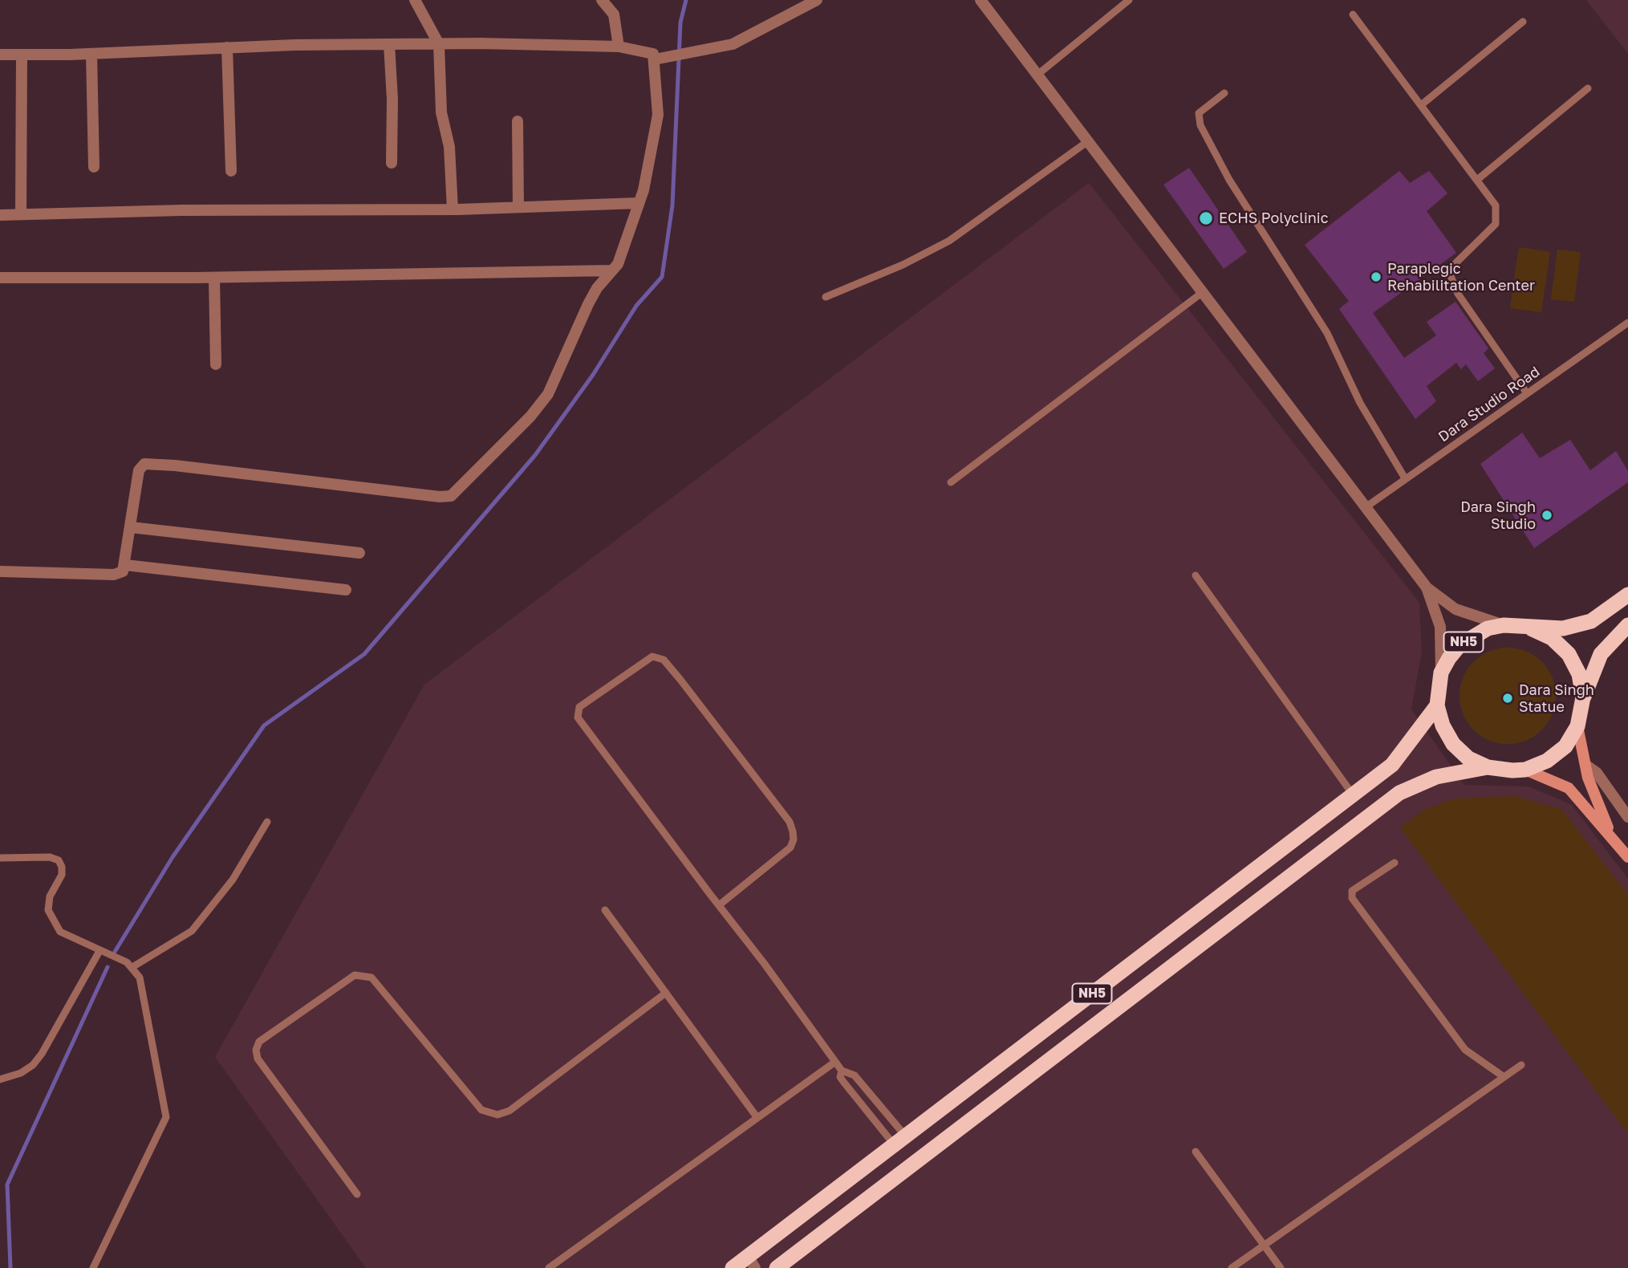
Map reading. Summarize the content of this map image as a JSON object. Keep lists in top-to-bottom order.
{
  "streets": {
    "highway": ["NH5"],
    "lane": ["Dara Studio Road"]
  },
  "places": [
    "ECHS Polyclinic",
    "Paraplegic Rehabilitation Center",
    "Dara Singh Studio",
    "Dara Singh Statue"
  ]
}
